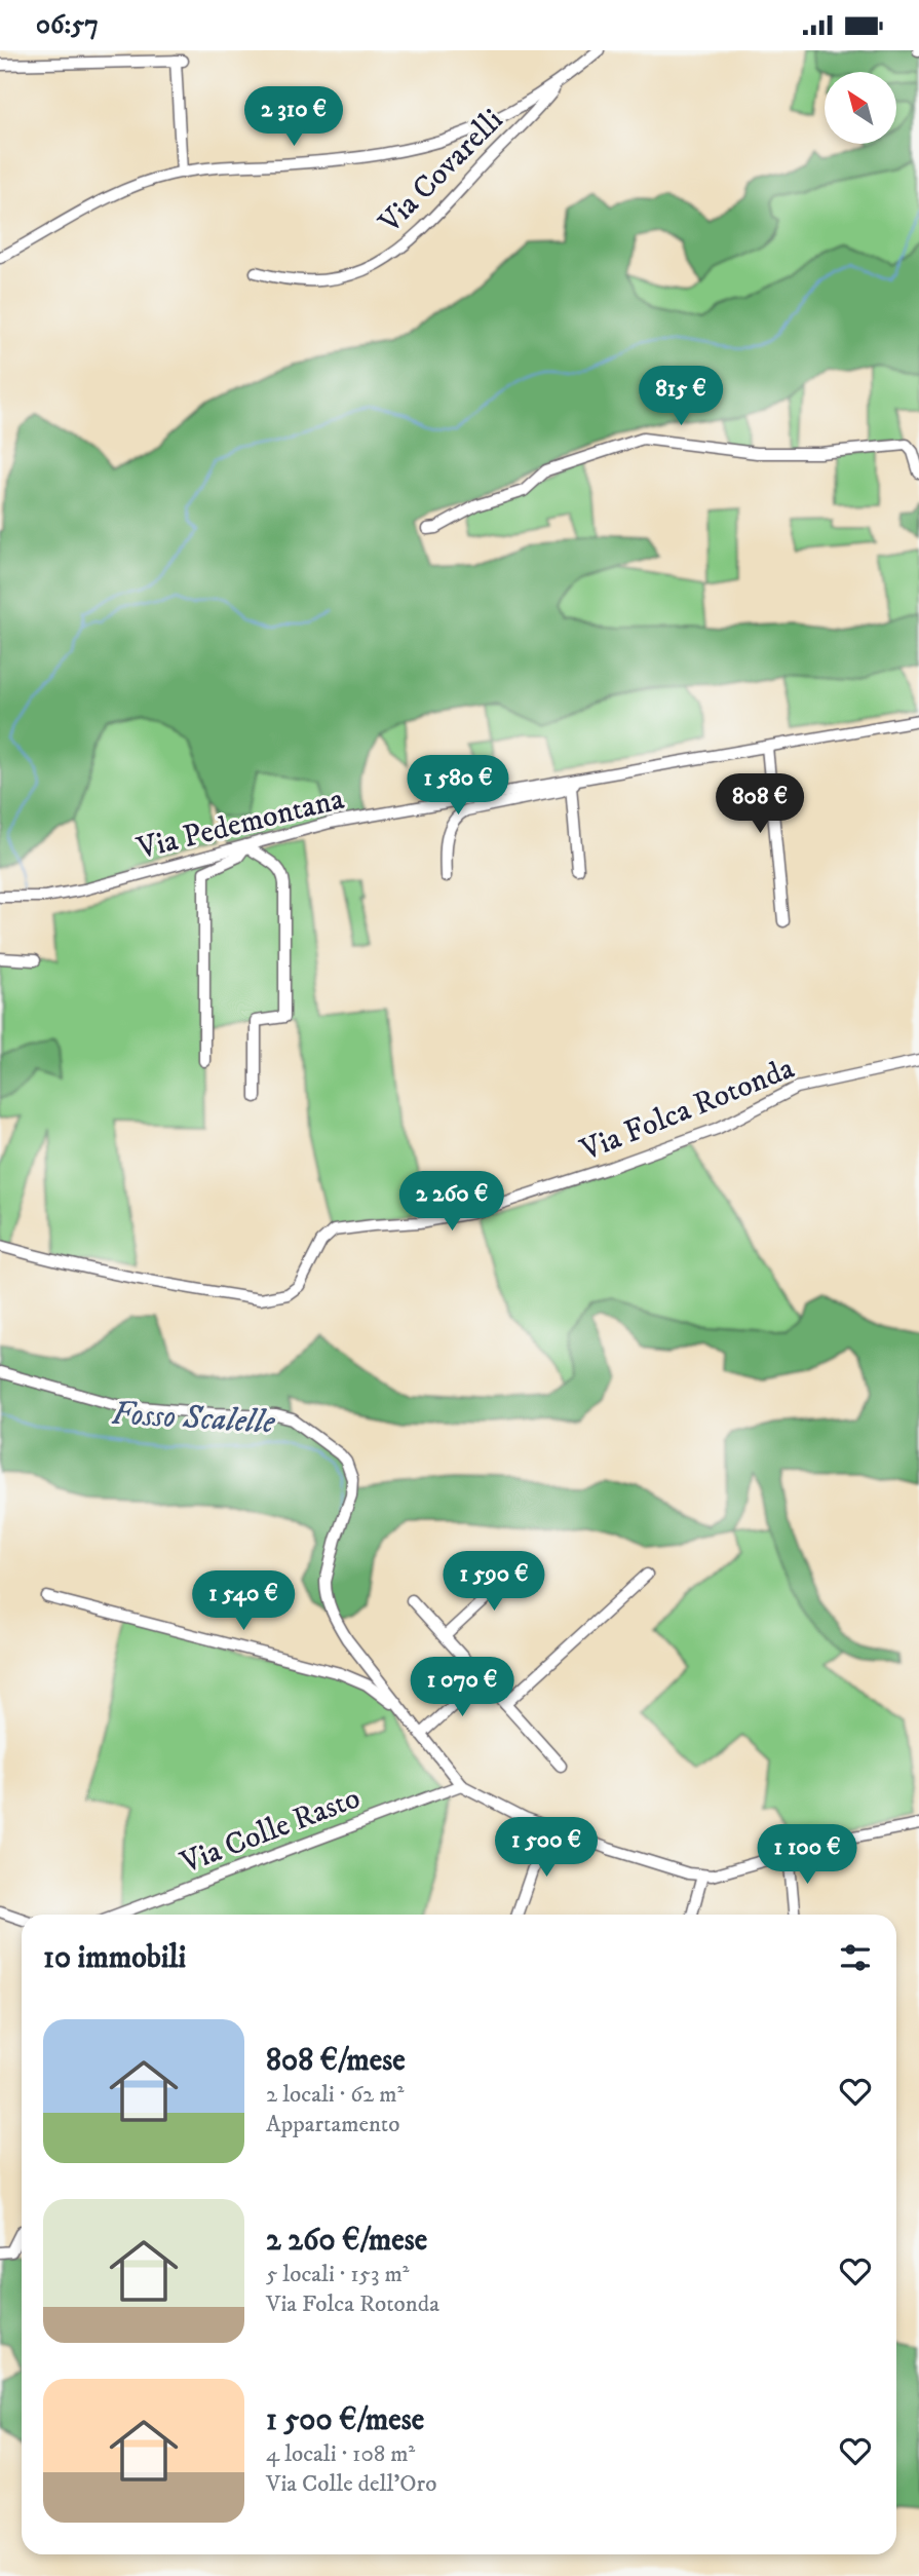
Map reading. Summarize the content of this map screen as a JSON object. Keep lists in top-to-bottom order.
{
  "streets": {
    "street": [
      "Via Covarelli",
      "Via Pedemontana",
      "Via Folca Rotonda",
      "Via Colle Rasto"
    ]
  },
  "water": ["Fosso Scalelle"],
  "north": "top left",
  "page": {
    "status": "06:57",
    "price": [
      "2 310 €",
      "815 €",
      "1 580 €",
      "808 €",
      "2 260 €",
      "1 590 €",
      "1 540 €",
      "1 070 €",
      "1 500 €",
      "1 100 €"
    ],
    "heading": "10 immobili",
    "list": [
      {
        "name": "808 €/mese",
        "note": "2 locali · 62 m² · Appartamento"
      },
      {
        "name": "2 260 €/mese",
        "note": "5 locali · 153 m² · Via Folca Rotonda"
      },
      {
        "name": "1 500 €/mese",
        "note": "4 locali · 108 m² · Via Colle dell'Oro"
      }
    ]
  }
}
